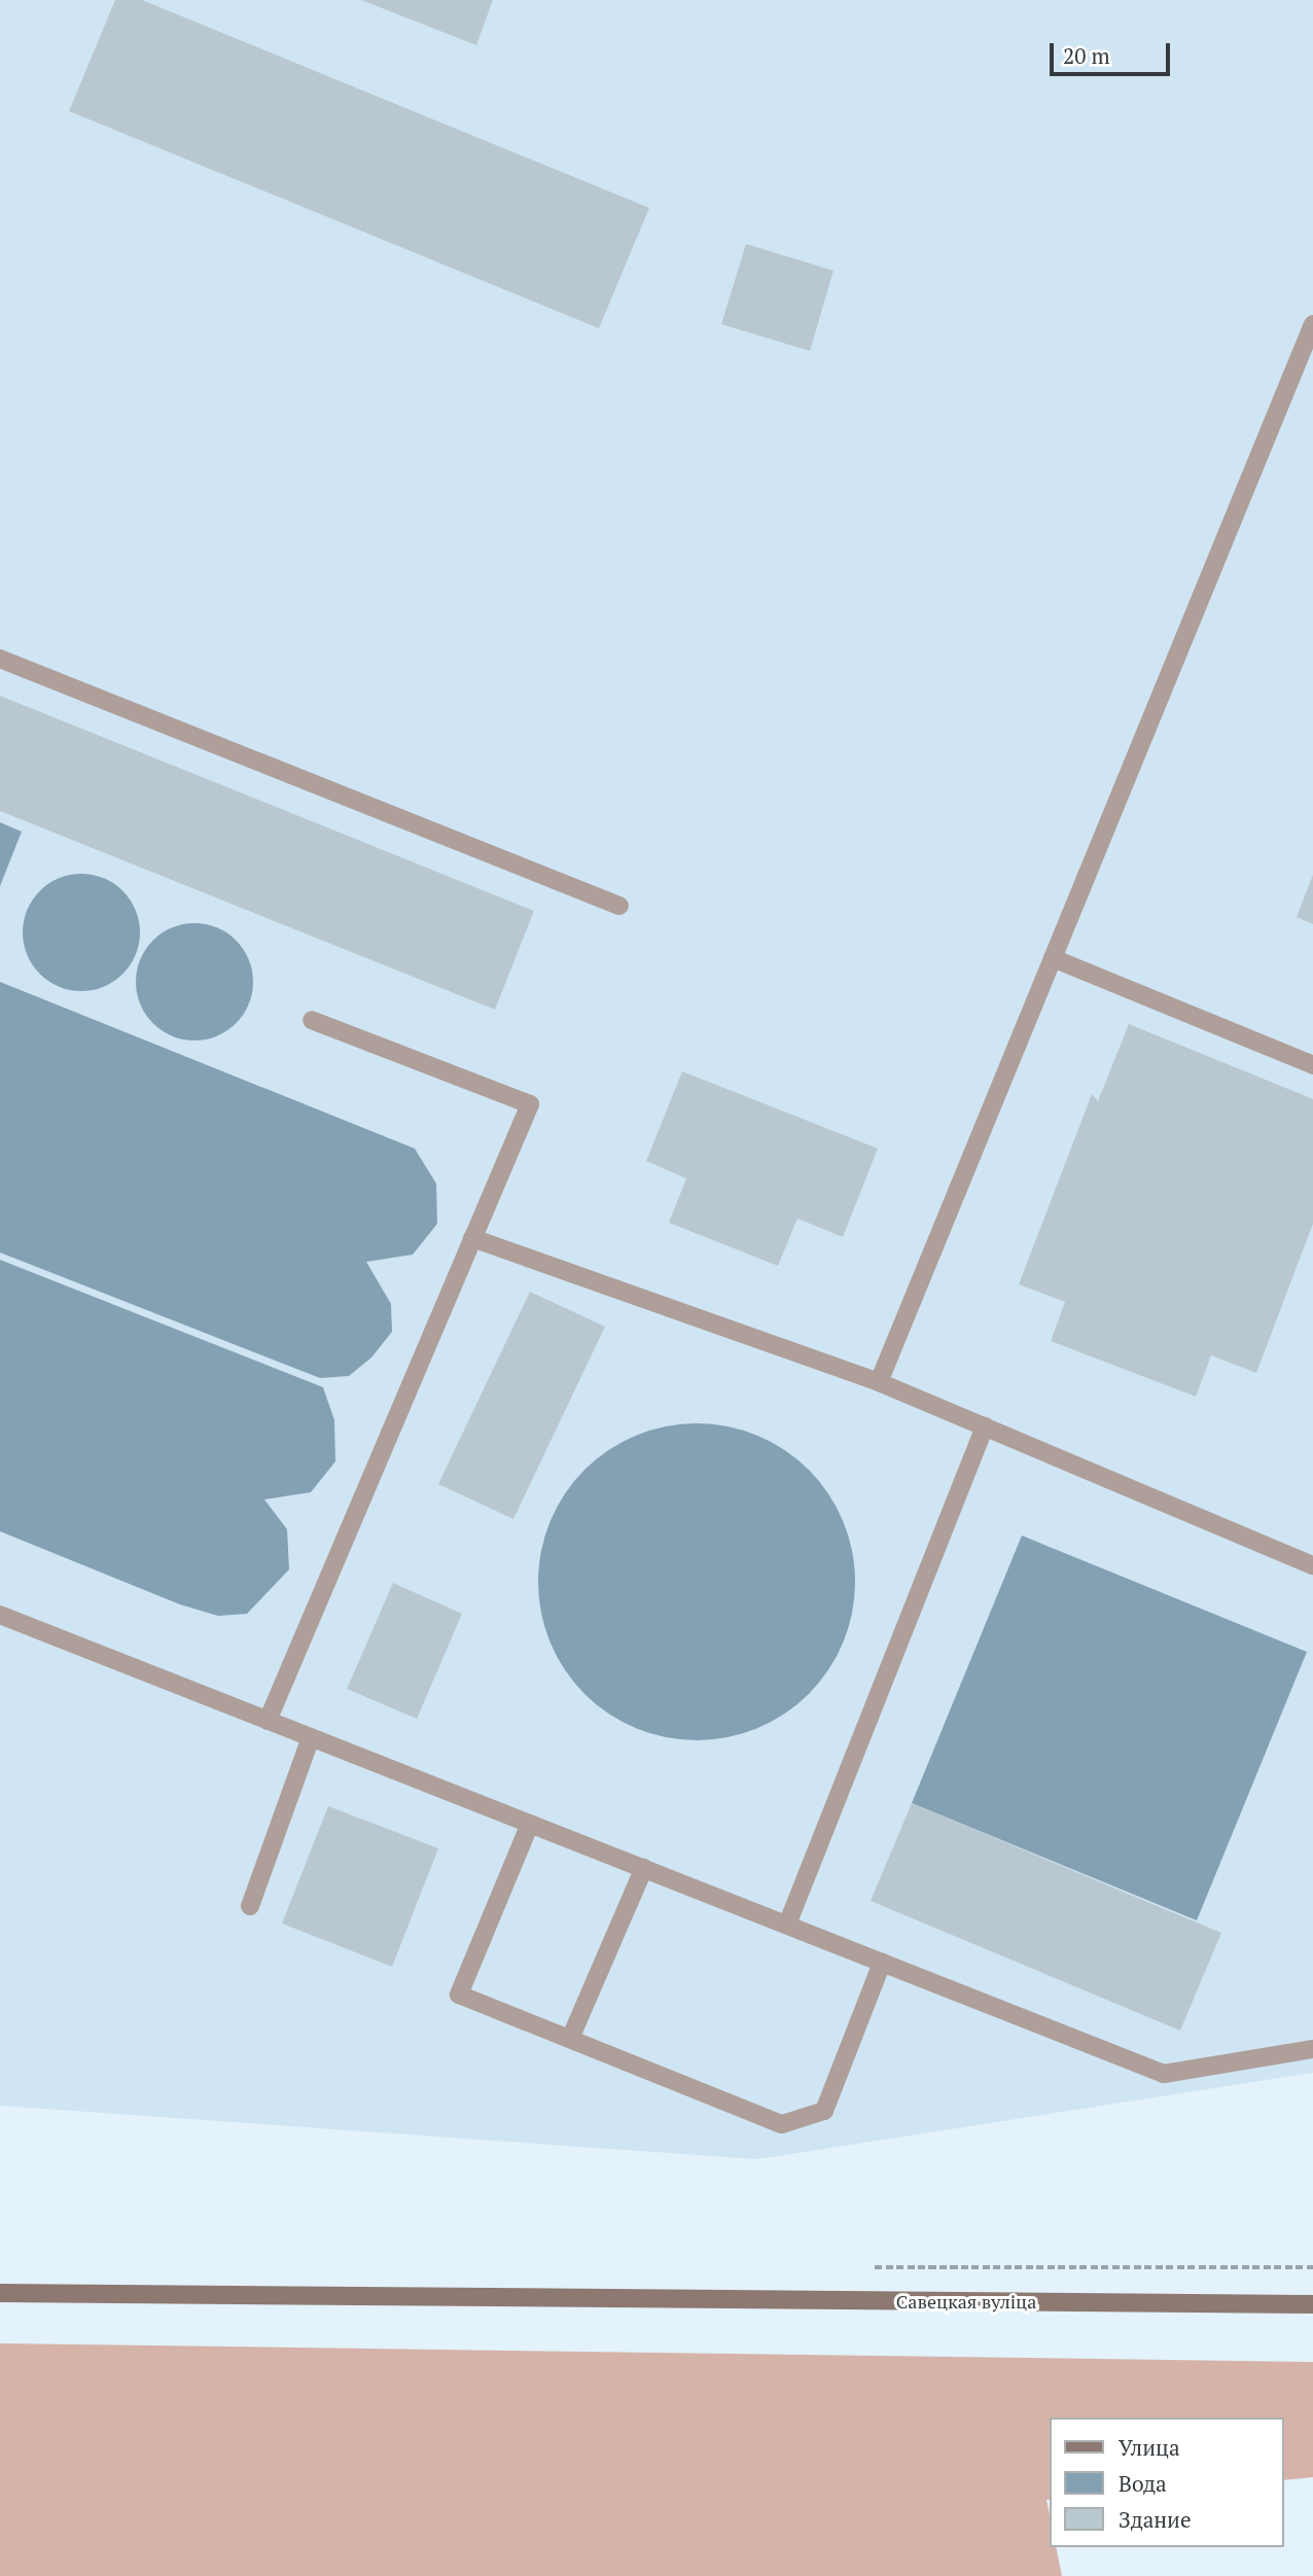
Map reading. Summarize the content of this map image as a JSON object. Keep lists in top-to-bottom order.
{
  "streets": {
    "street": ["Савецкая вуліца"]
  },
  "legend": ["Улица", "Вода", "Здание"],
  "scale_bar": "20 m"
}
